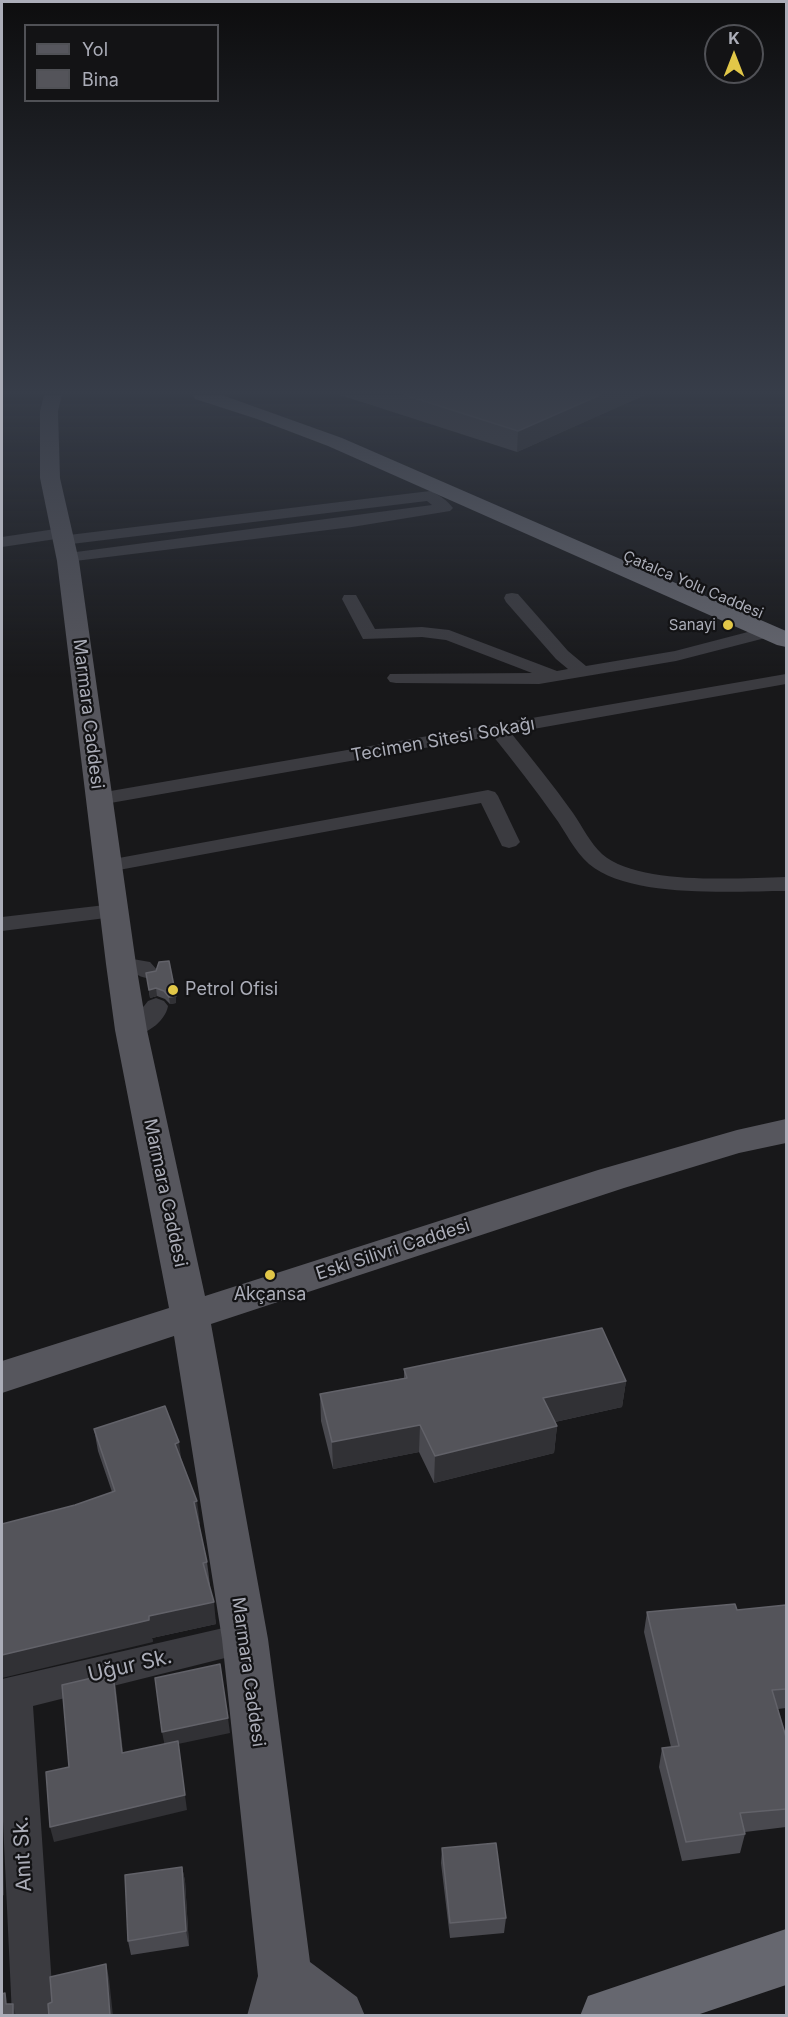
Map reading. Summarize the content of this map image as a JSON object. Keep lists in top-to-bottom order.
{
  "streets": {
    "highway": ["Çatalca Yolu Caddesi"],
    "main road": ["Marmara Caddesi", "Eski Silivri Caddesi"],
    "street": ["Tecimen Sitesi Sokağı", "Uğur Sk.", "Anıt Sk."]
  },
  "crossings": [
    ["Marmara Caddesi", "Tecimen Sitesi Sokağı"],
    ["Marmara Caddesi", "Eski Silivri Caddesi"],
    ["Marmara Caddesi", "Uğur Sk."],
    ["Uğur Sk.", "Anıt Sk."]
  ],
  "places": ["Sanayi", "Petrol Ofisi", "Akçansa"],
  "legend": ["Yol", "Bina"],
  "north": "top"
}
